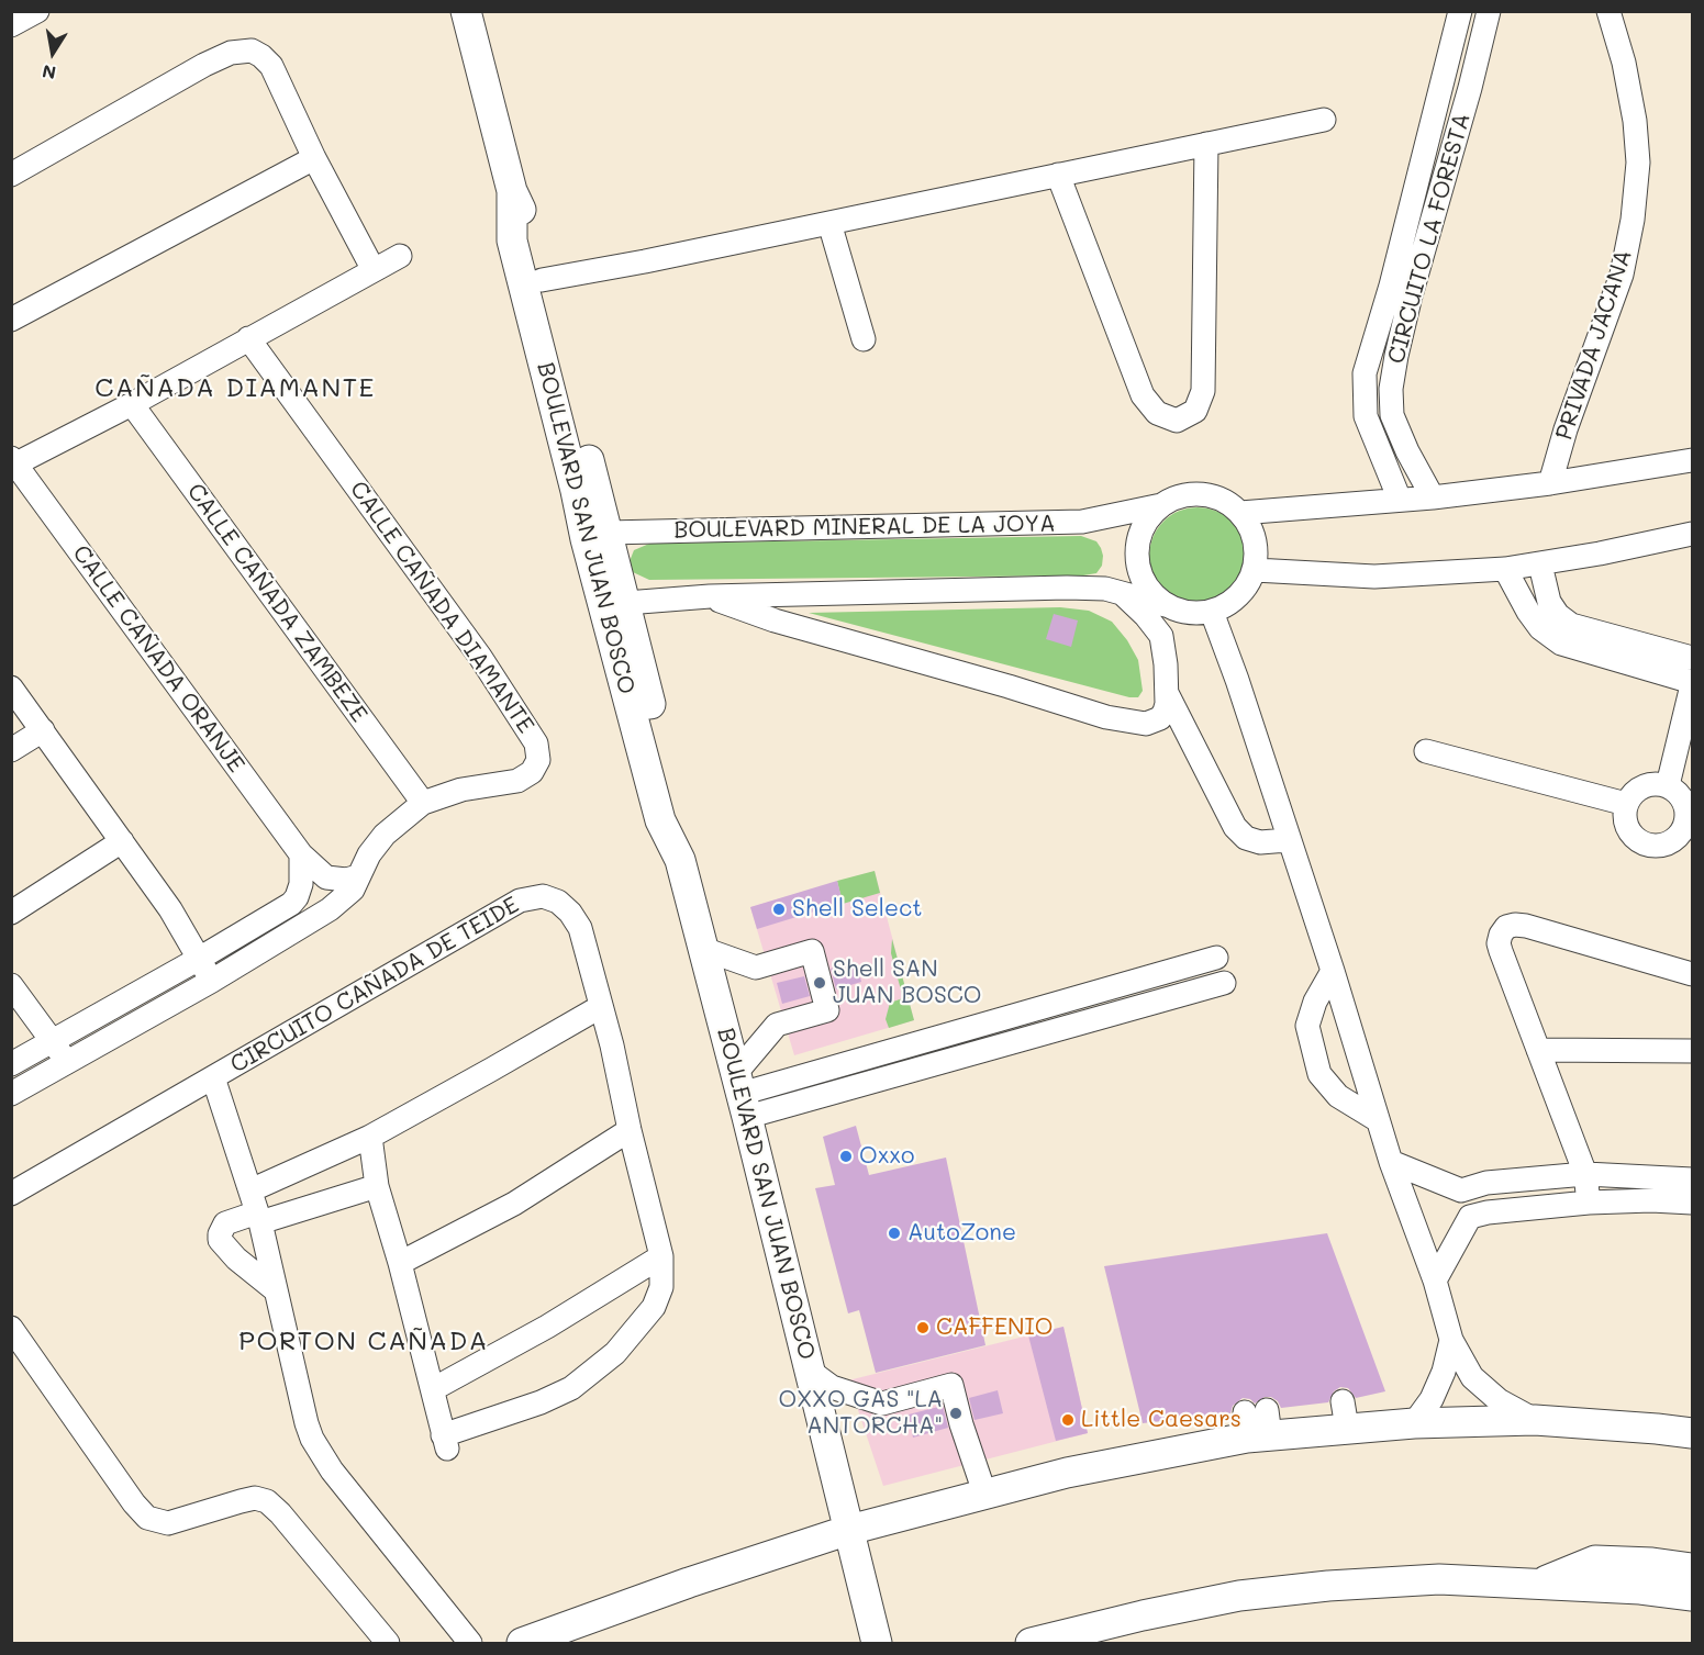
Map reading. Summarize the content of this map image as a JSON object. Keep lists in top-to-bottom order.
{
  "streets": {
    "main road": ["BOULEVARD SAN JUAN BOSCO"],
    "street": [
      "CIRCUITO LA FORESTA",
      "PRIVADA JACANA",
      "BOULEVARD MINERAL DE LA JOYA",
      "CALLE CAÑADA ZAMBEZE",
      "CALLE CAÑADA DIAMANTE",
      "CALLE CAÑADA ORANJE",
      "CIRCUITO CAÑADA DE TEIDE"
    ]
  },
  "crossings": [
    ["BOULEVARD MINERAL DE LA JOYA", "BOULEVARD SAN JUAN BOSCO"],
    ["CALLE CAÑADA ZAMBEZE", "CALLE CAÑADA DIAMANTE"],
    ["CALLE CAÑADA ZAMBEZE", "CALLE CAÑADA ORANJE"],
    ["CALLE CAÑADA DIAMANTE", "CALLE CAÑADA ORANJE"]
  ],
  "districts": ["CAÑADA DIAMANTE", "PORTON CAÑADA"],
  "places": [
    "Shell Select",
    "Shell SAN JUAN BOSCO",
    "Oxxo",
    "AutoZone",
    "CAFFENIO",
    "OXXO GAS \"LA ANTORCHA\"",
    "Little Caesars"
  ],
  "north": "bottom"
}
